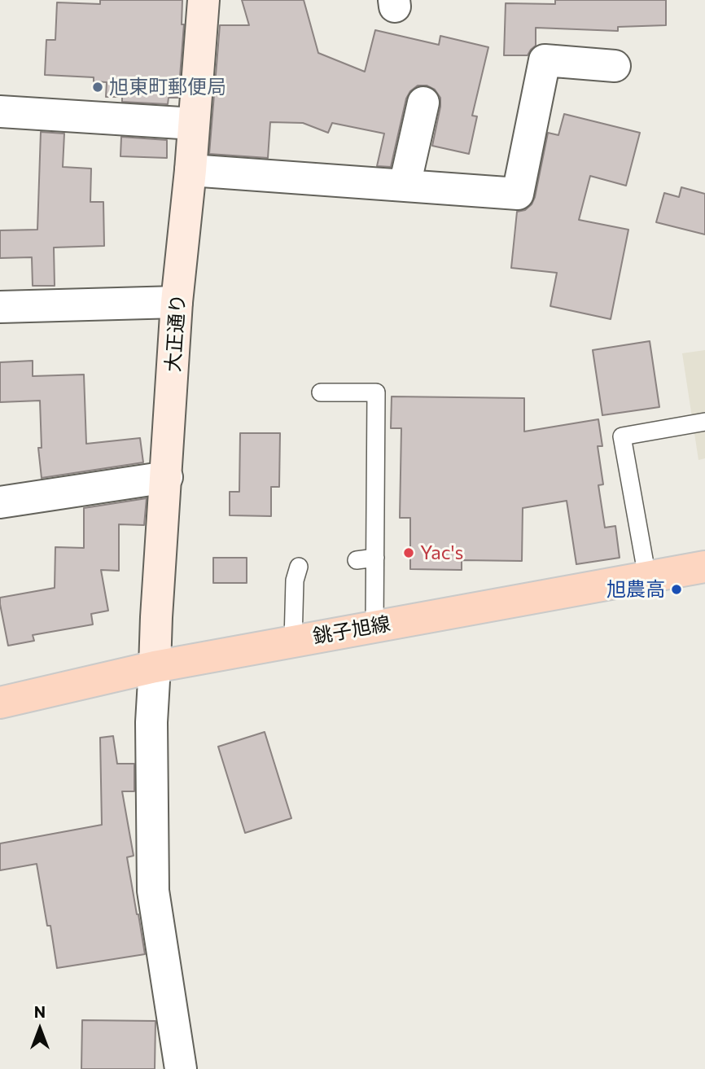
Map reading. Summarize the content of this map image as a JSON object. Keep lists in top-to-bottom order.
{
  "streets": {
    "main road": ["銚子旭線"],
    "street": ["大正通り"]
  },
  "crossings": [
    ["大正通り", "銚子旭線"]
  ],
  "places": ["旭東町郵便局", "Yac's", "旭農高"],
  "north": "top"
}
